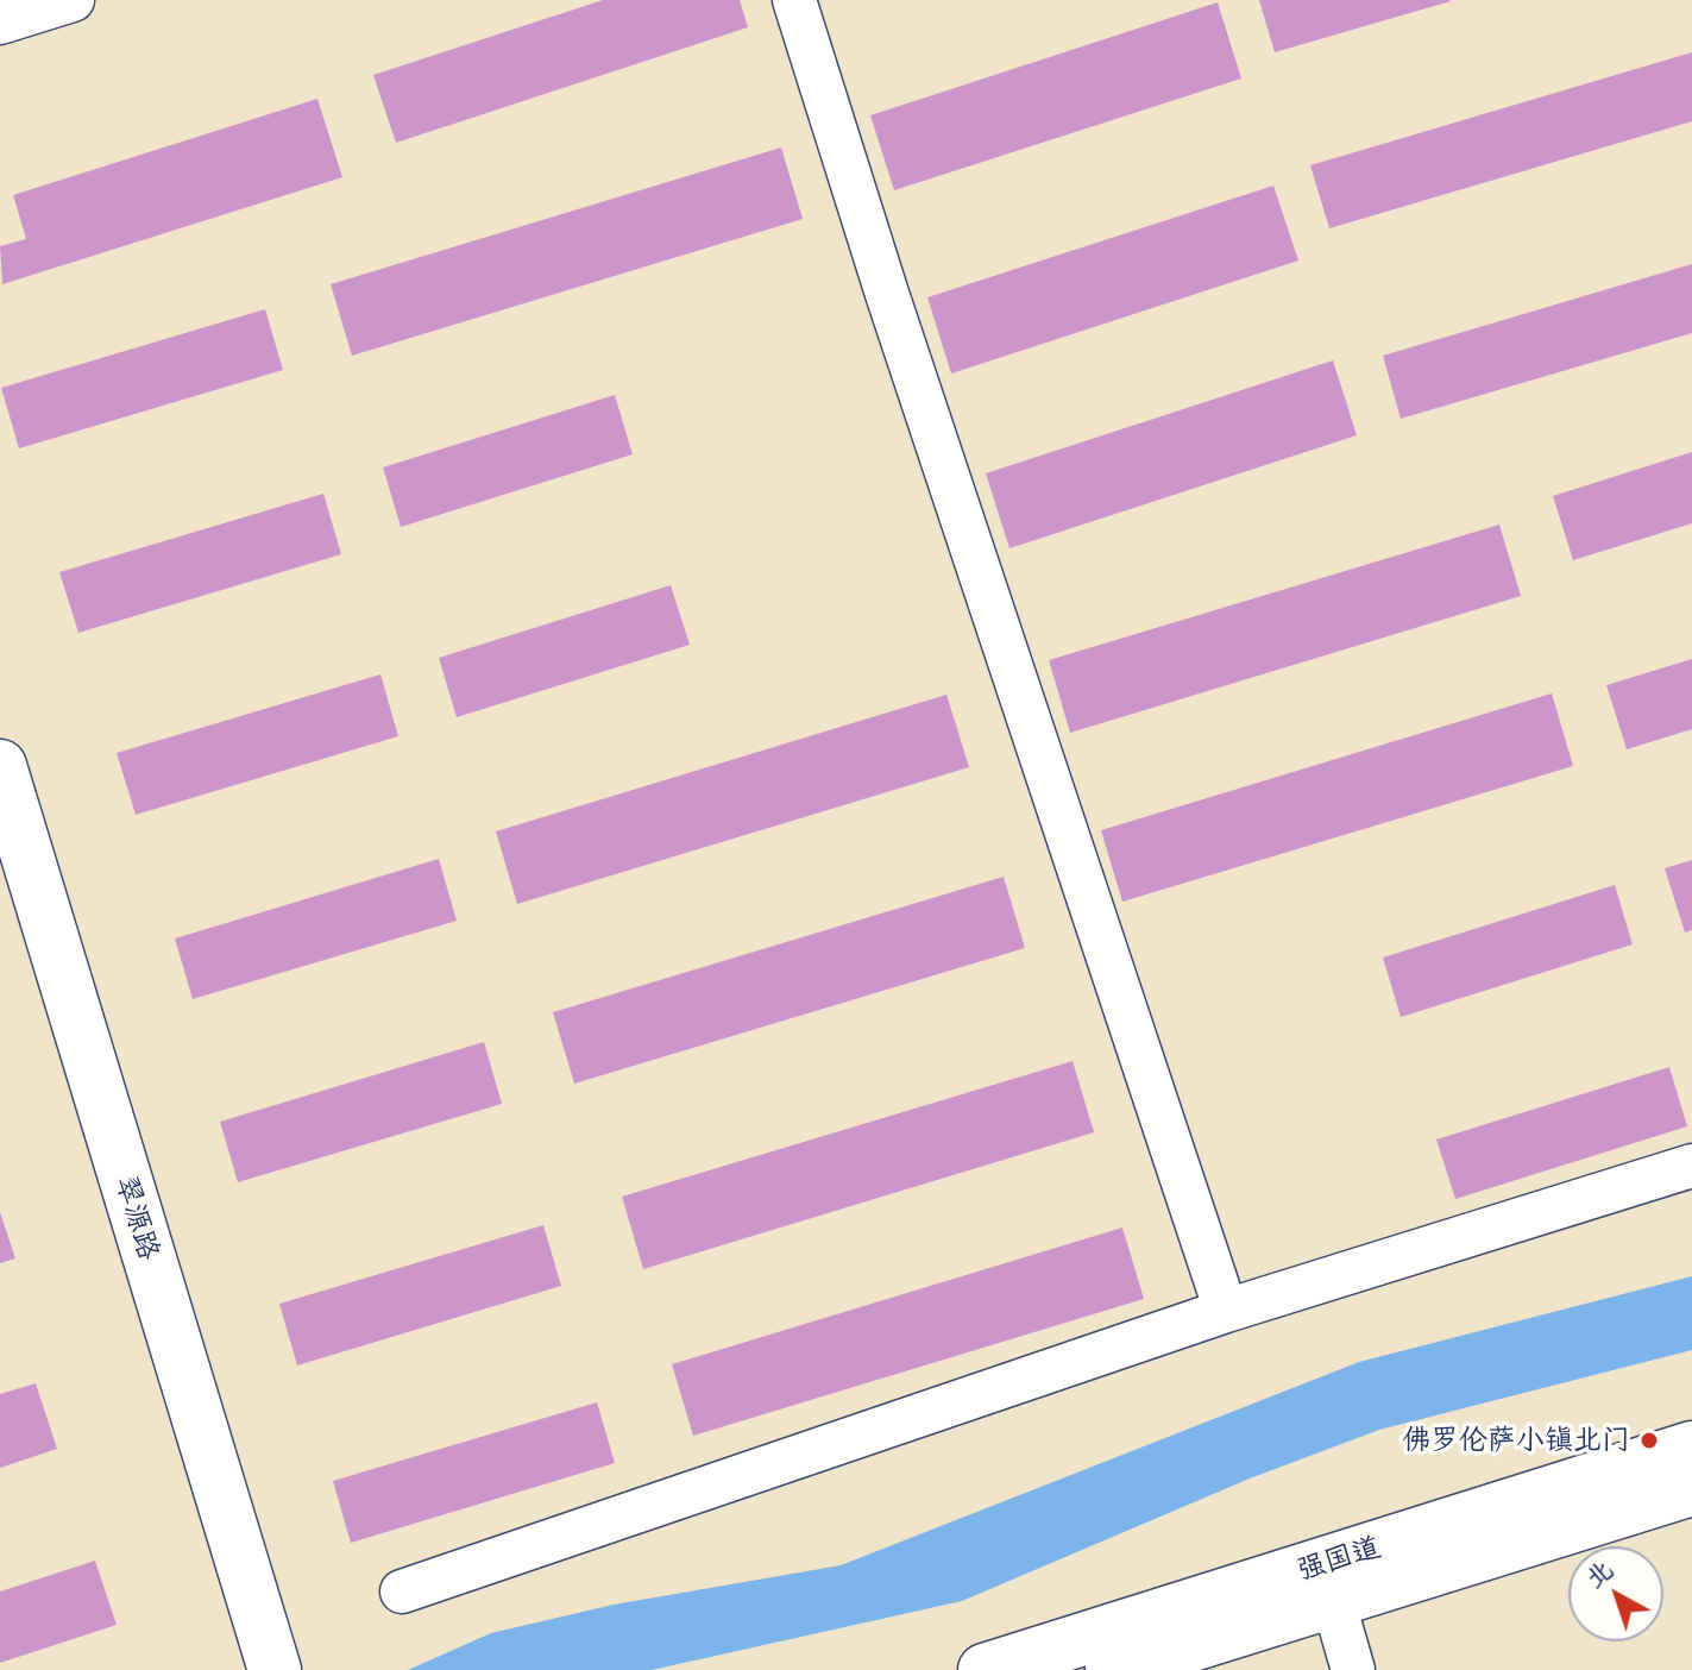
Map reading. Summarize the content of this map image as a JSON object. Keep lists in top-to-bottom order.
{
  "streets": {
    "main road": ["翠源路", "强国道"]
  },
  "places": ["佛罗伦萨小镇北门"],
  "north": "top left"
}
